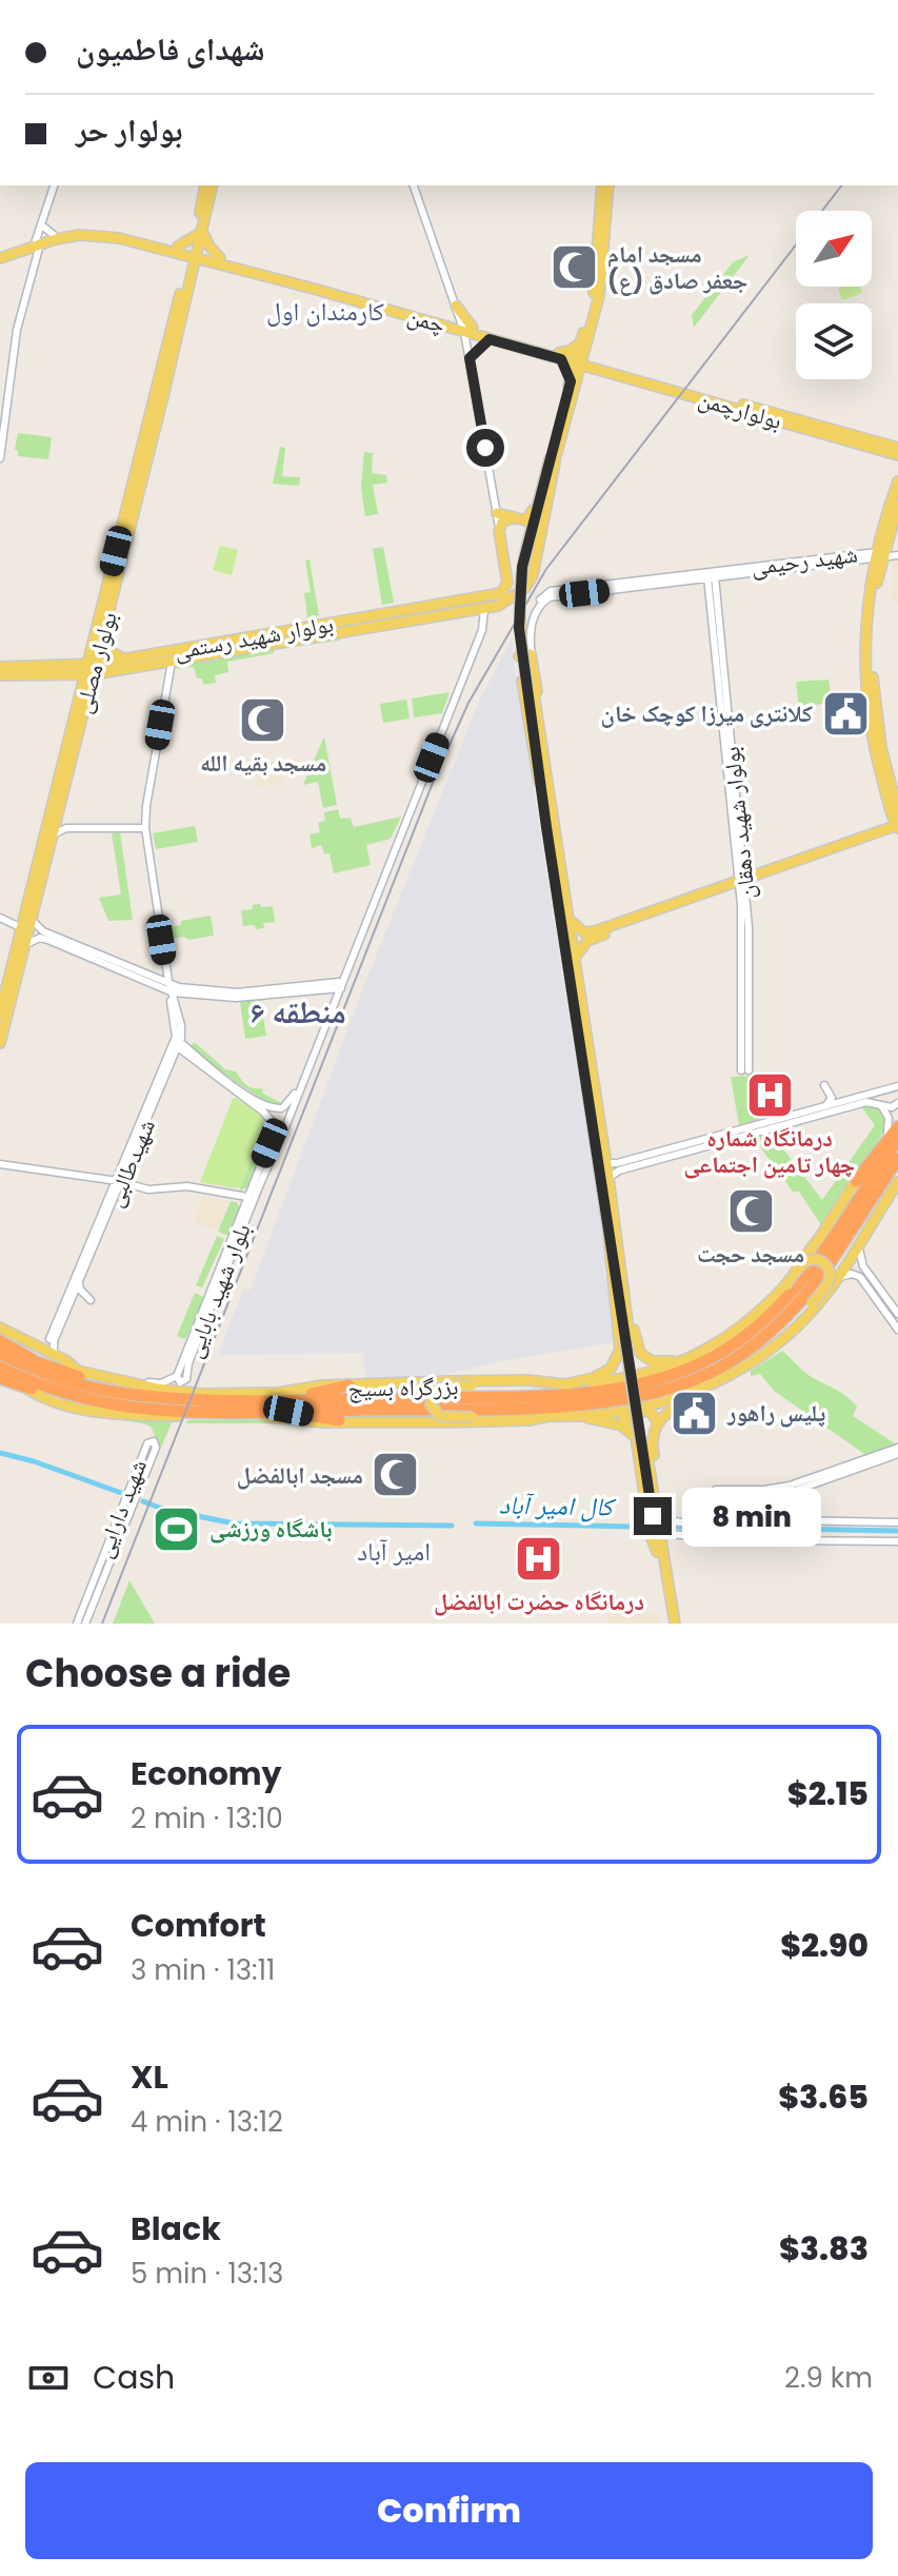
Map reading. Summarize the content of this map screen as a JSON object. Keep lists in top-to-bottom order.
{
  "streets": {
    "highway": ["بزرگراه بسیج"],
    "main road": [
      "چمن",
      "بولوارچمن",
      "بولوار شهید رستمی",
      "بولوار مصلی"
    ],
    "street": [
      "شهید رحیمی",
      "بولوار شهید دهقان",
      "شهیدطالبی",
      "بلوار شهید بابایی",
      "شهید دارایی"
    ]
  },
  "crossings": [
    ["چمن", "بولوارچمن"],
    ["چمن", "بولوار مصلی"],
    ["شهید رحیمی", "بولوار شهید دهقان"],
    ["بولوار شهید رستمی", "بولوار مصلی"],
    ["بولوار شهید رستمی", "شهیدطالبی"]
  ],
  "districts": ["کارمندان اول", "منطقه ۶", "امیر آباد"],
  "water": ["کال امیر آباد"],
  "places": {
    "mosque": [
      "مسجد امام جعفر صادق (ع)",
      "مسجد بقیه الله",
      "مسجد حجت",
      "مسجد ابالفضل"
    ],
    "public building": ["کلانتری میرزا کوچک خان", "پلیس راهور"],
    "hospital": ["درمانگاه شماره چهار تامین اجتماعی", "درمانگاه حضرت ابالفضل"],
    "sports": ["باشگاه ورزشی"]
  },
  "north": "top right",
  "page": {
    "banner": ["شهدای فاطمیون", "بولوار حر"],
    "bubble": "8 min",
    "heading": "Choose a ride",
    "list": [
      {
        "name": "Economy",
        "note": "2 min · 13:10",
        "value": "$2.15"
      },
      {
        "name": "Comfort",
        "note": "3 min · 13:11",
        "value": "$2.90"
      },
      {
        "name": "XL",
        "note": "4 min · 13:12",
        "value": "$3.65"
      },
      {
        "name": "Black",
        "note": "5 min · 13:13",
        "value": "$3.83"
      }
    ],
    "pay": ["Cash", "2.9 km"],
    "buttons": "Confirm"
  }
}
